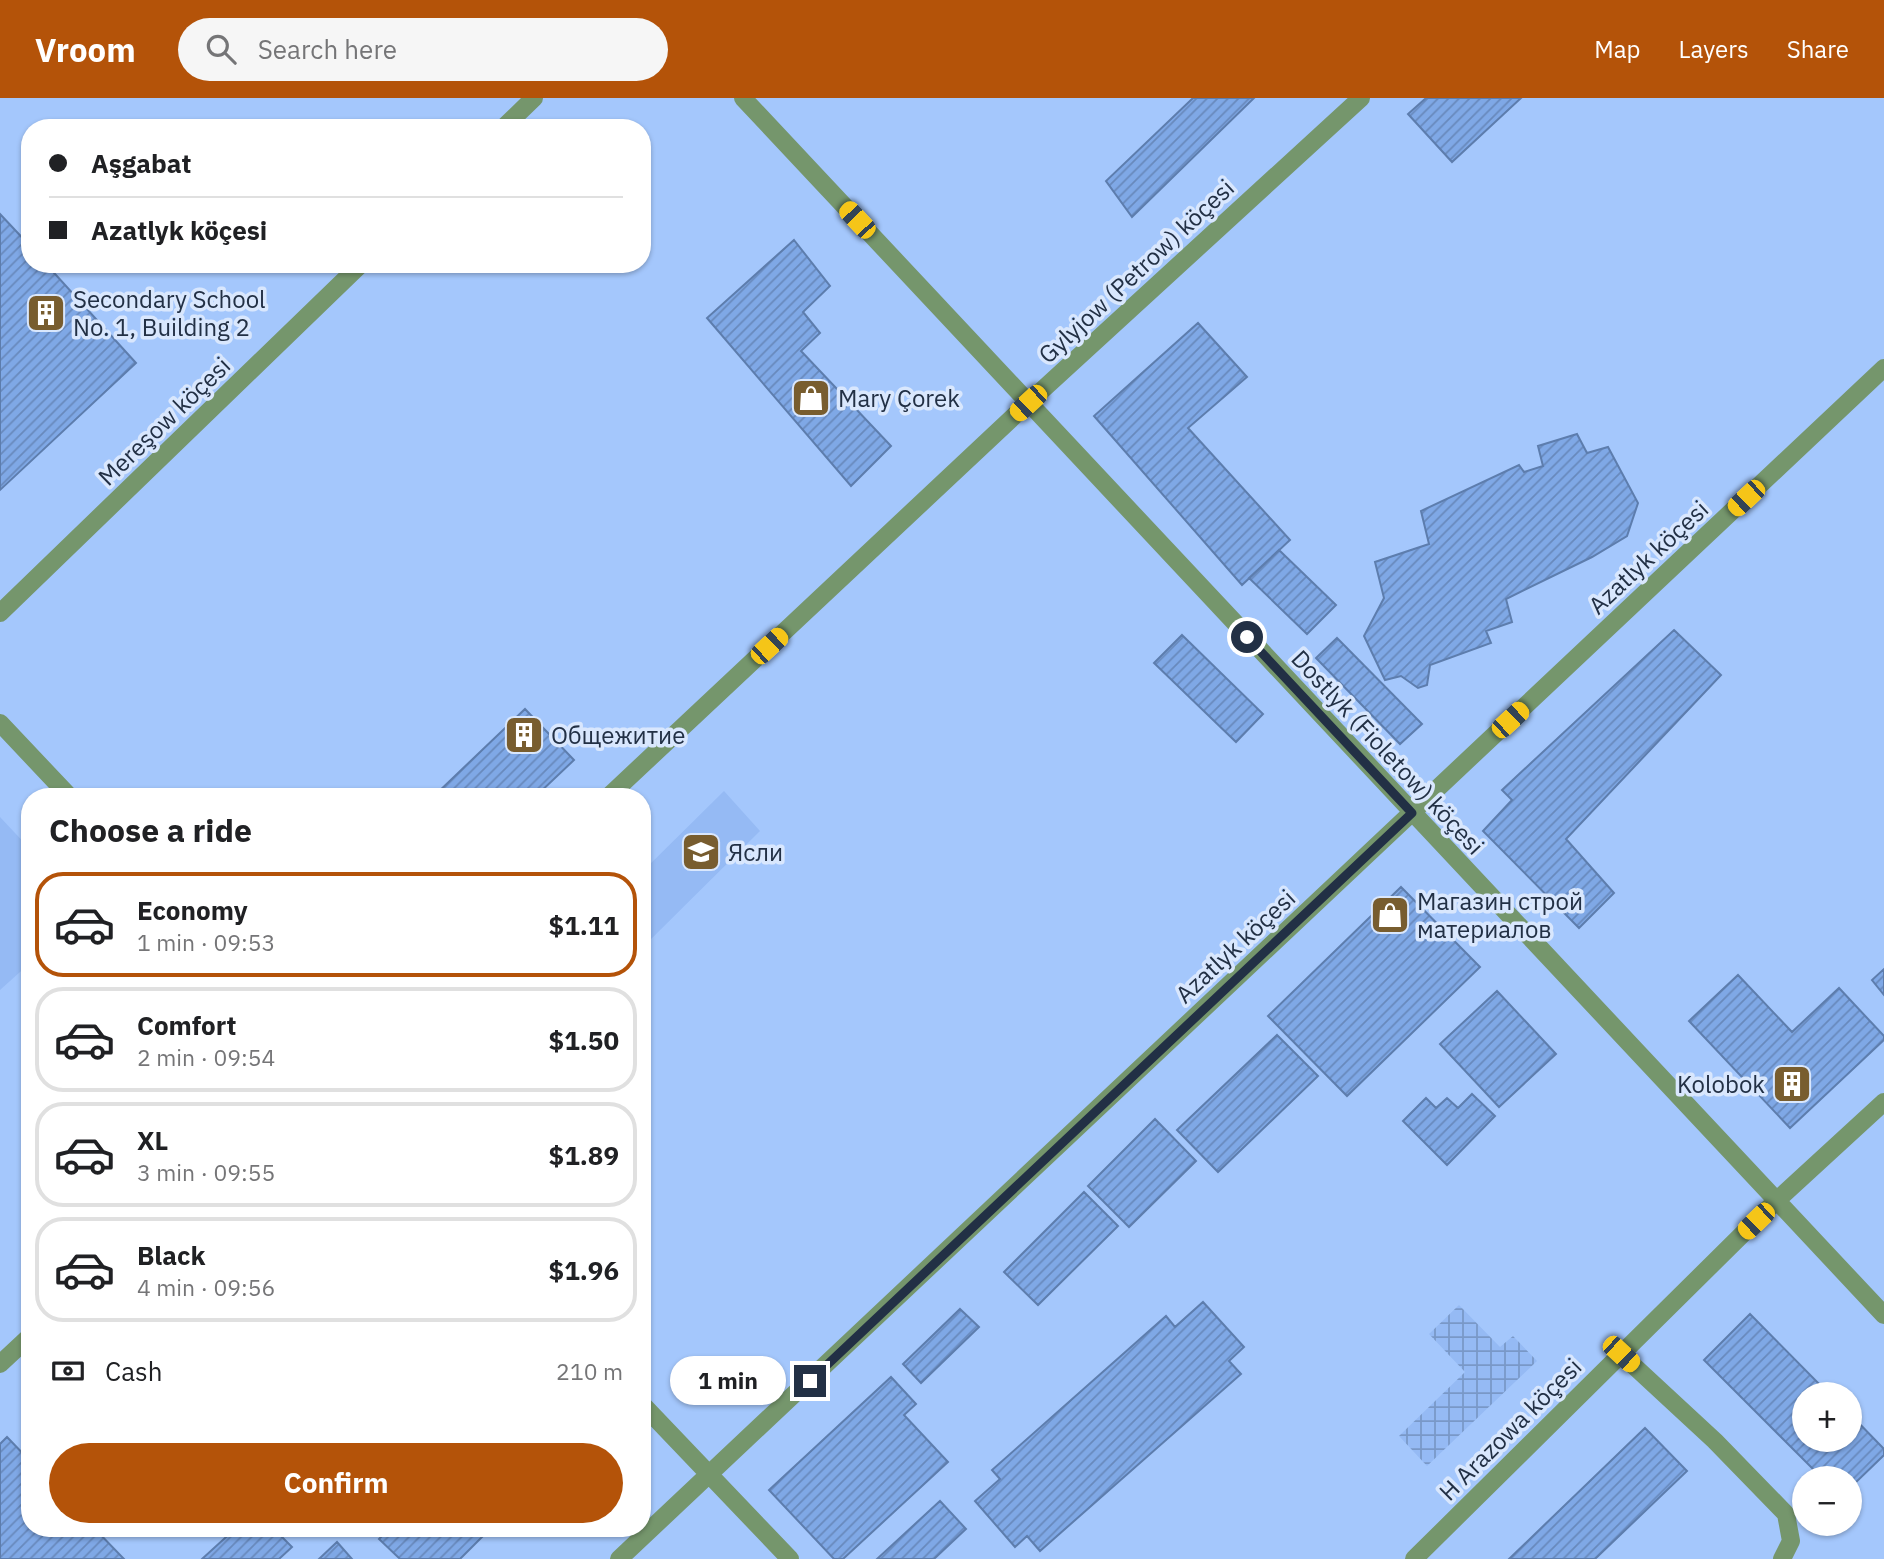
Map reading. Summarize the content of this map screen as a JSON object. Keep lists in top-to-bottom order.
{
  "streets": {
    "street": [
      "Gylyjow (Petrow) köçesi",
      "Mereşow köçesi",
      "Azatlyk köçesi",
      "Dostlyk (Fioletow) köçesi",
      "H Arazowa köçesi"
    ]
  },
  "crossings": [
    ["Gylyjow (Petrow) köçesi", "Dostlyk (Fioletow) köçesi"],
    ["Azatlyk köçesi", "Dostlyk (Fioletow) köçesi"],
    ["Dostlyk (Fioletow) köçesi", "H Arazowa köçesi"]
  ],
  "places": {
    "building": ["Secondary School No. 1, Building 2", "Общежитие", "Kolobok"],
    "shop": ["Mary Çorek", "Магазин строй материалов"],
    "school or university": ["Ясли"]
  },
  "page": {
    "header": "Vroom",
    "search": "Search here",
    "nav": ["Map", "Layers", "Share"],
    "banner": ["Aşgabat", "Azatlyk köçesi"],
    "heading": "Choose a ride",
    "list": [
      {
        "name": "Economy",
        "note": "1 min · 09:53",
        "value": "$1.11"
      },
      {
        "name": "Comfort",
        "note": "2 min · 09:54",
        "value": "$1.50"
      },
      {
        "name": "XL",
        "note": "3 min · 09:55",
        "value": "$1.89"
      },
      {
        "name": "Black",
        "note": "4 min · 09:56",
        "value": "$1.96"
      }
    ],
    "pay": ["Cash", "210 m"],
    "bubble": "1 min",
    "map_buttons": ["+", "−"],
    "buttons": "Confirm"
  }
}
